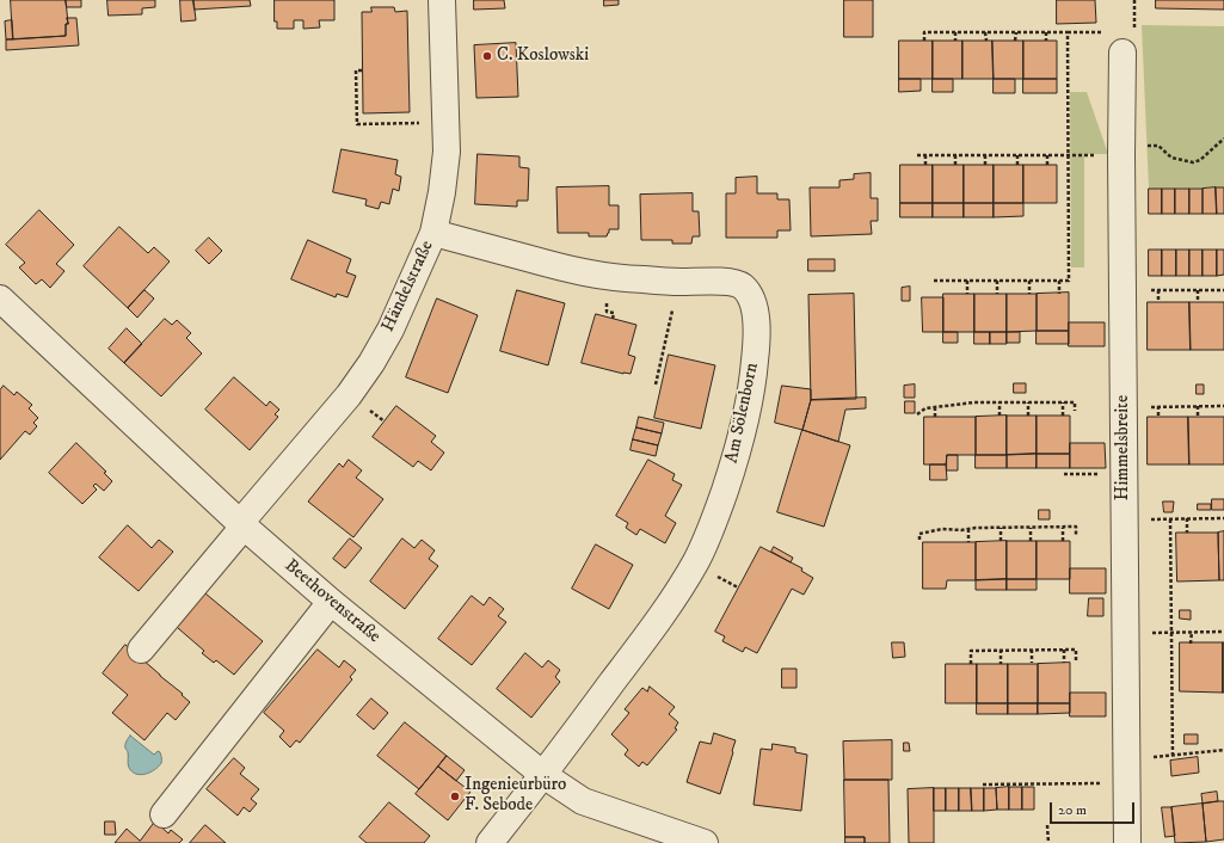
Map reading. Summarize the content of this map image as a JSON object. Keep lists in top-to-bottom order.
{
  "streets": {
    "street": [
      "Händelstraße",
      "Am Sölenborn",
      "Himmelsbreite",
      "Beethovenstraße"
    ]
  },
  "crossings": [
    ["Händelstraße", "Am Sölenborn"],
    ["Händelstraße", "Beethovenstraße"],
    ["Am Sölenborn", "Beethovenstraße"]
  ],
  "places": ["C. Koslowski", "Ingenieurbüro F. Sebode"],
  "scale_bar": "20 m"
}
